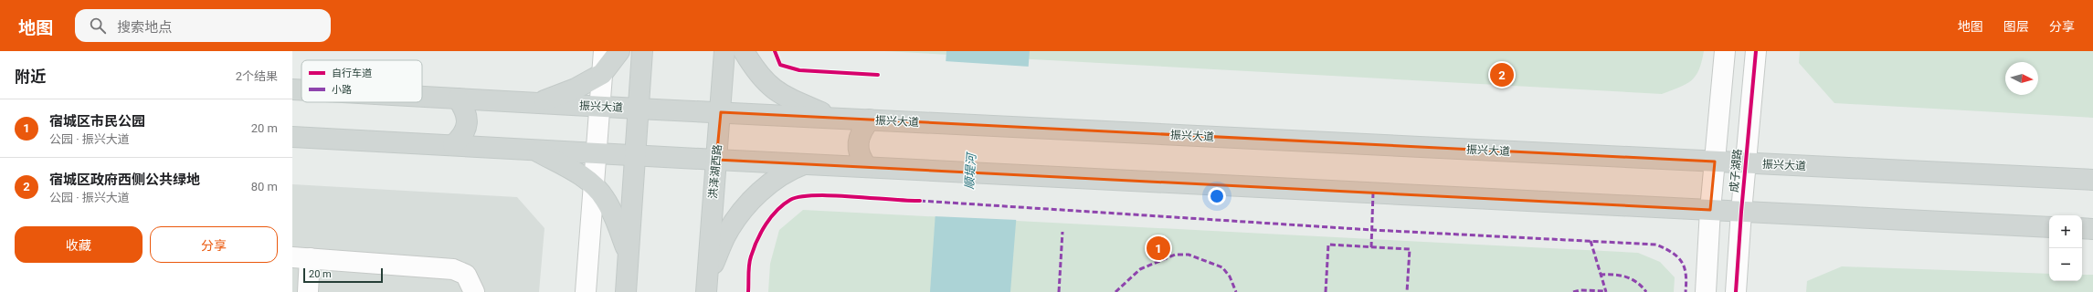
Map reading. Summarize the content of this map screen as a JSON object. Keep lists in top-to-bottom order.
{
  "streets": {
    "main road": ["振兴大道", "洪泽湖西路"],
    "street": ["成子湖路"]
  },
  "crossings": [
    ["振兴大道", "成子湖路"],
    ["振兴大道", "洪泽湖西路"]
  ],
  "water": ["顺堤河"],
  "legend": ["自行车道", "小路"],
  "scale_bar": "20 m",
  "north": "right",
  "page": {
    "header": "地图",
    "search": "搜索地点",
    "nav": ["地图", "图层", "分享"],
    "heading": ["附近", "2个结果"],
    "pins": ["2", "1"],
    "list": [
      {
        "mark": "1",
        "name": "宿城区市民公园",
        "note": "公园 · 振兴大道",
        "value": "20 m"
      },
      {
        "mark": "2",
        "name": "宿城区政府西侧公共绿地",
        "note": "公园 · 振兴大道",
        "value": "80 m"
      }
    ],
    "buttons": ["收藏", "分享"],
    "map_buttons": ["+", "−"],
    "scale": "20 m"
  }
}
